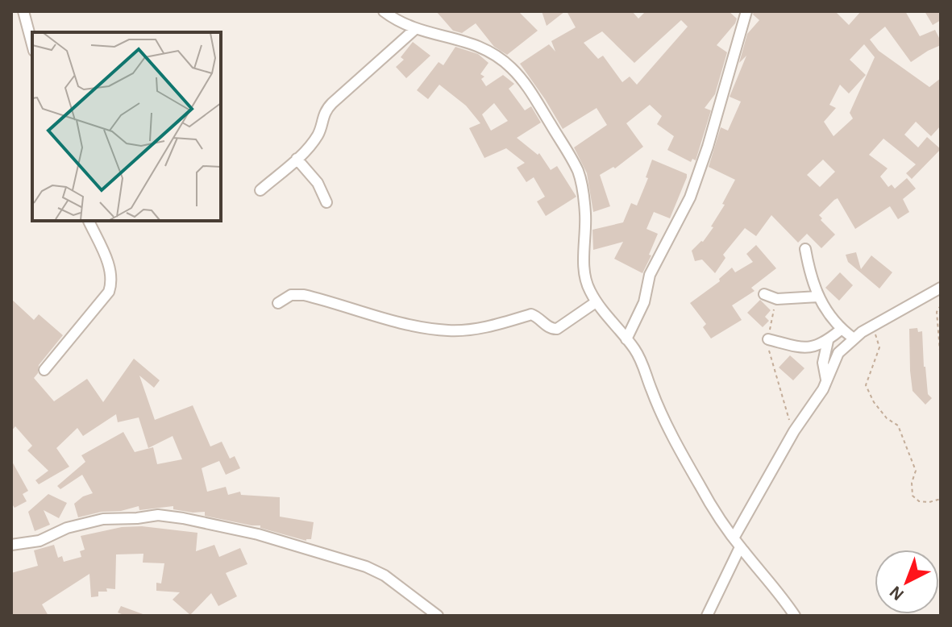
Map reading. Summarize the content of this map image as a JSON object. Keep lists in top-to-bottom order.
{
  "north": "bottom left"
}
